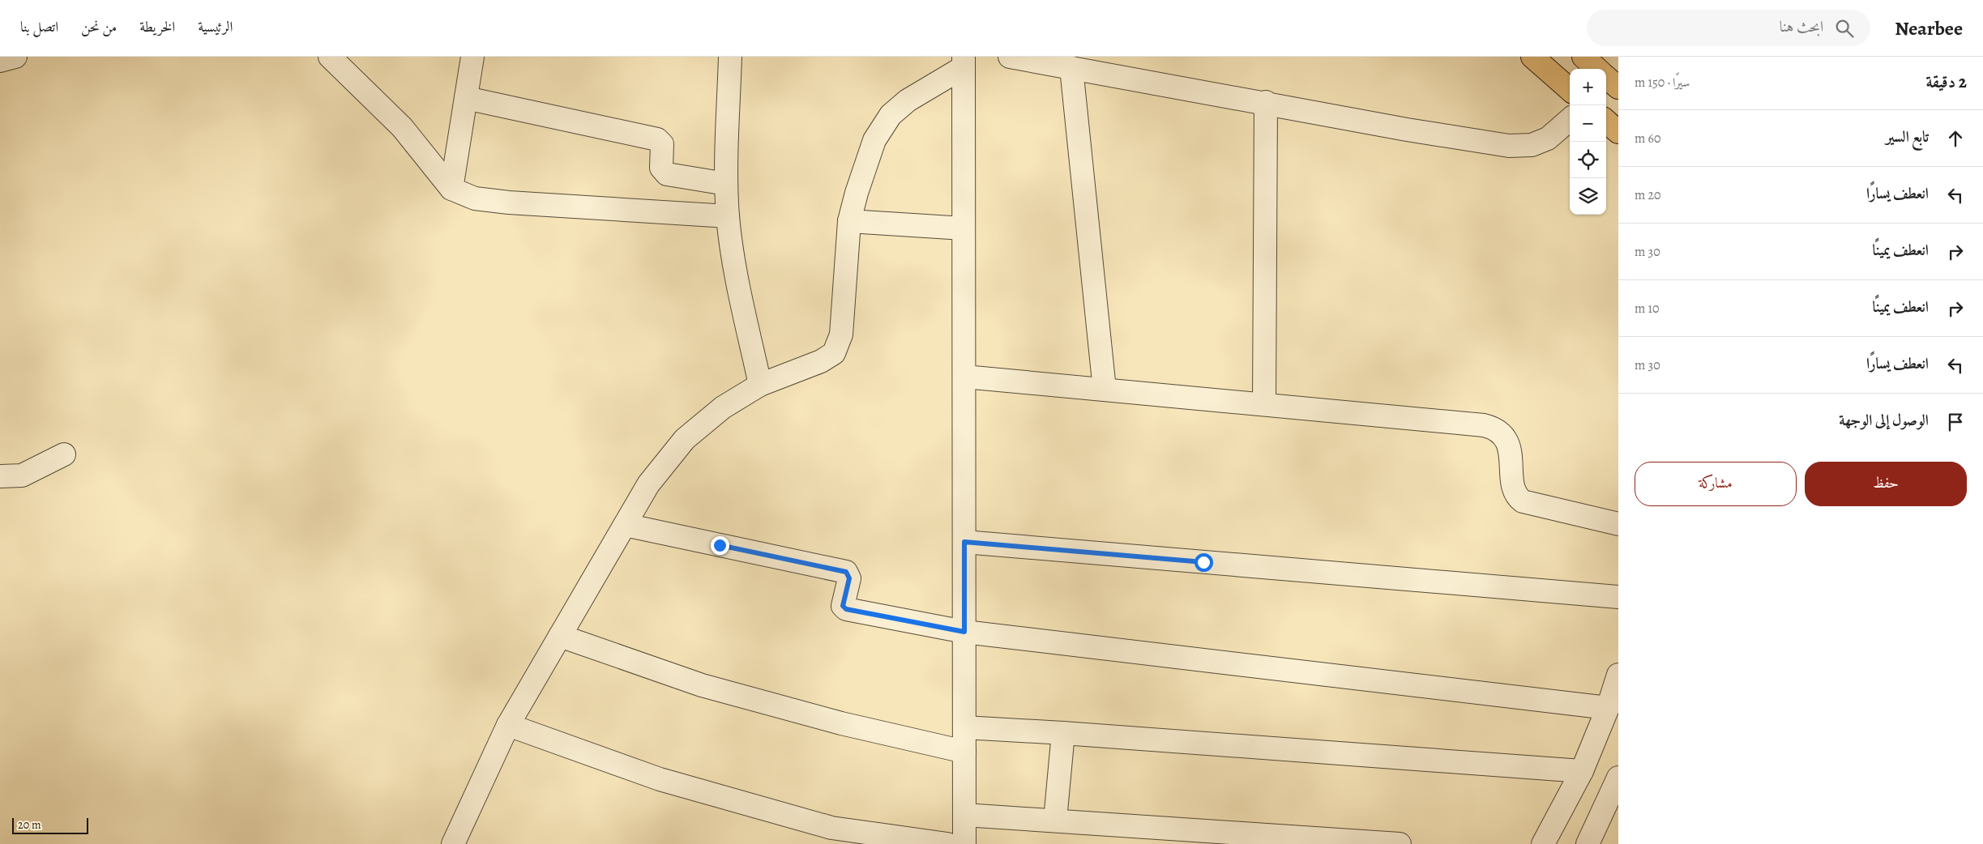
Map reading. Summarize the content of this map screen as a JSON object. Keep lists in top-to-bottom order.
{
  "scale_bar": "20 m",
  "page": {
    "header": "Nearbee",
    "search": "ابحث هنا",
    "nav": [
      "الرئيسية",
      "الخريطة",
      "من نحن",
      "اتصل بنا"
    ],
    "heading": ["2 دقيقة", "سيرًا · 150 m"],
    "map_buttons": ["+", "−"],
    "list": [
      ["تابع السير", "60 m"],
      ["انعطف يسارًا", "20 m"],
      ["انعطف يمينًا", "30 m"],
      ["انعطف يمينًا", "10 m"],
      ["انعطف يسارًا", "30 m"],
      "الوصول إلى الوجهة"
    ],
    "buttons": ["حفظ", "مشاركة"],
    "scale": "20 m"
  }
}
